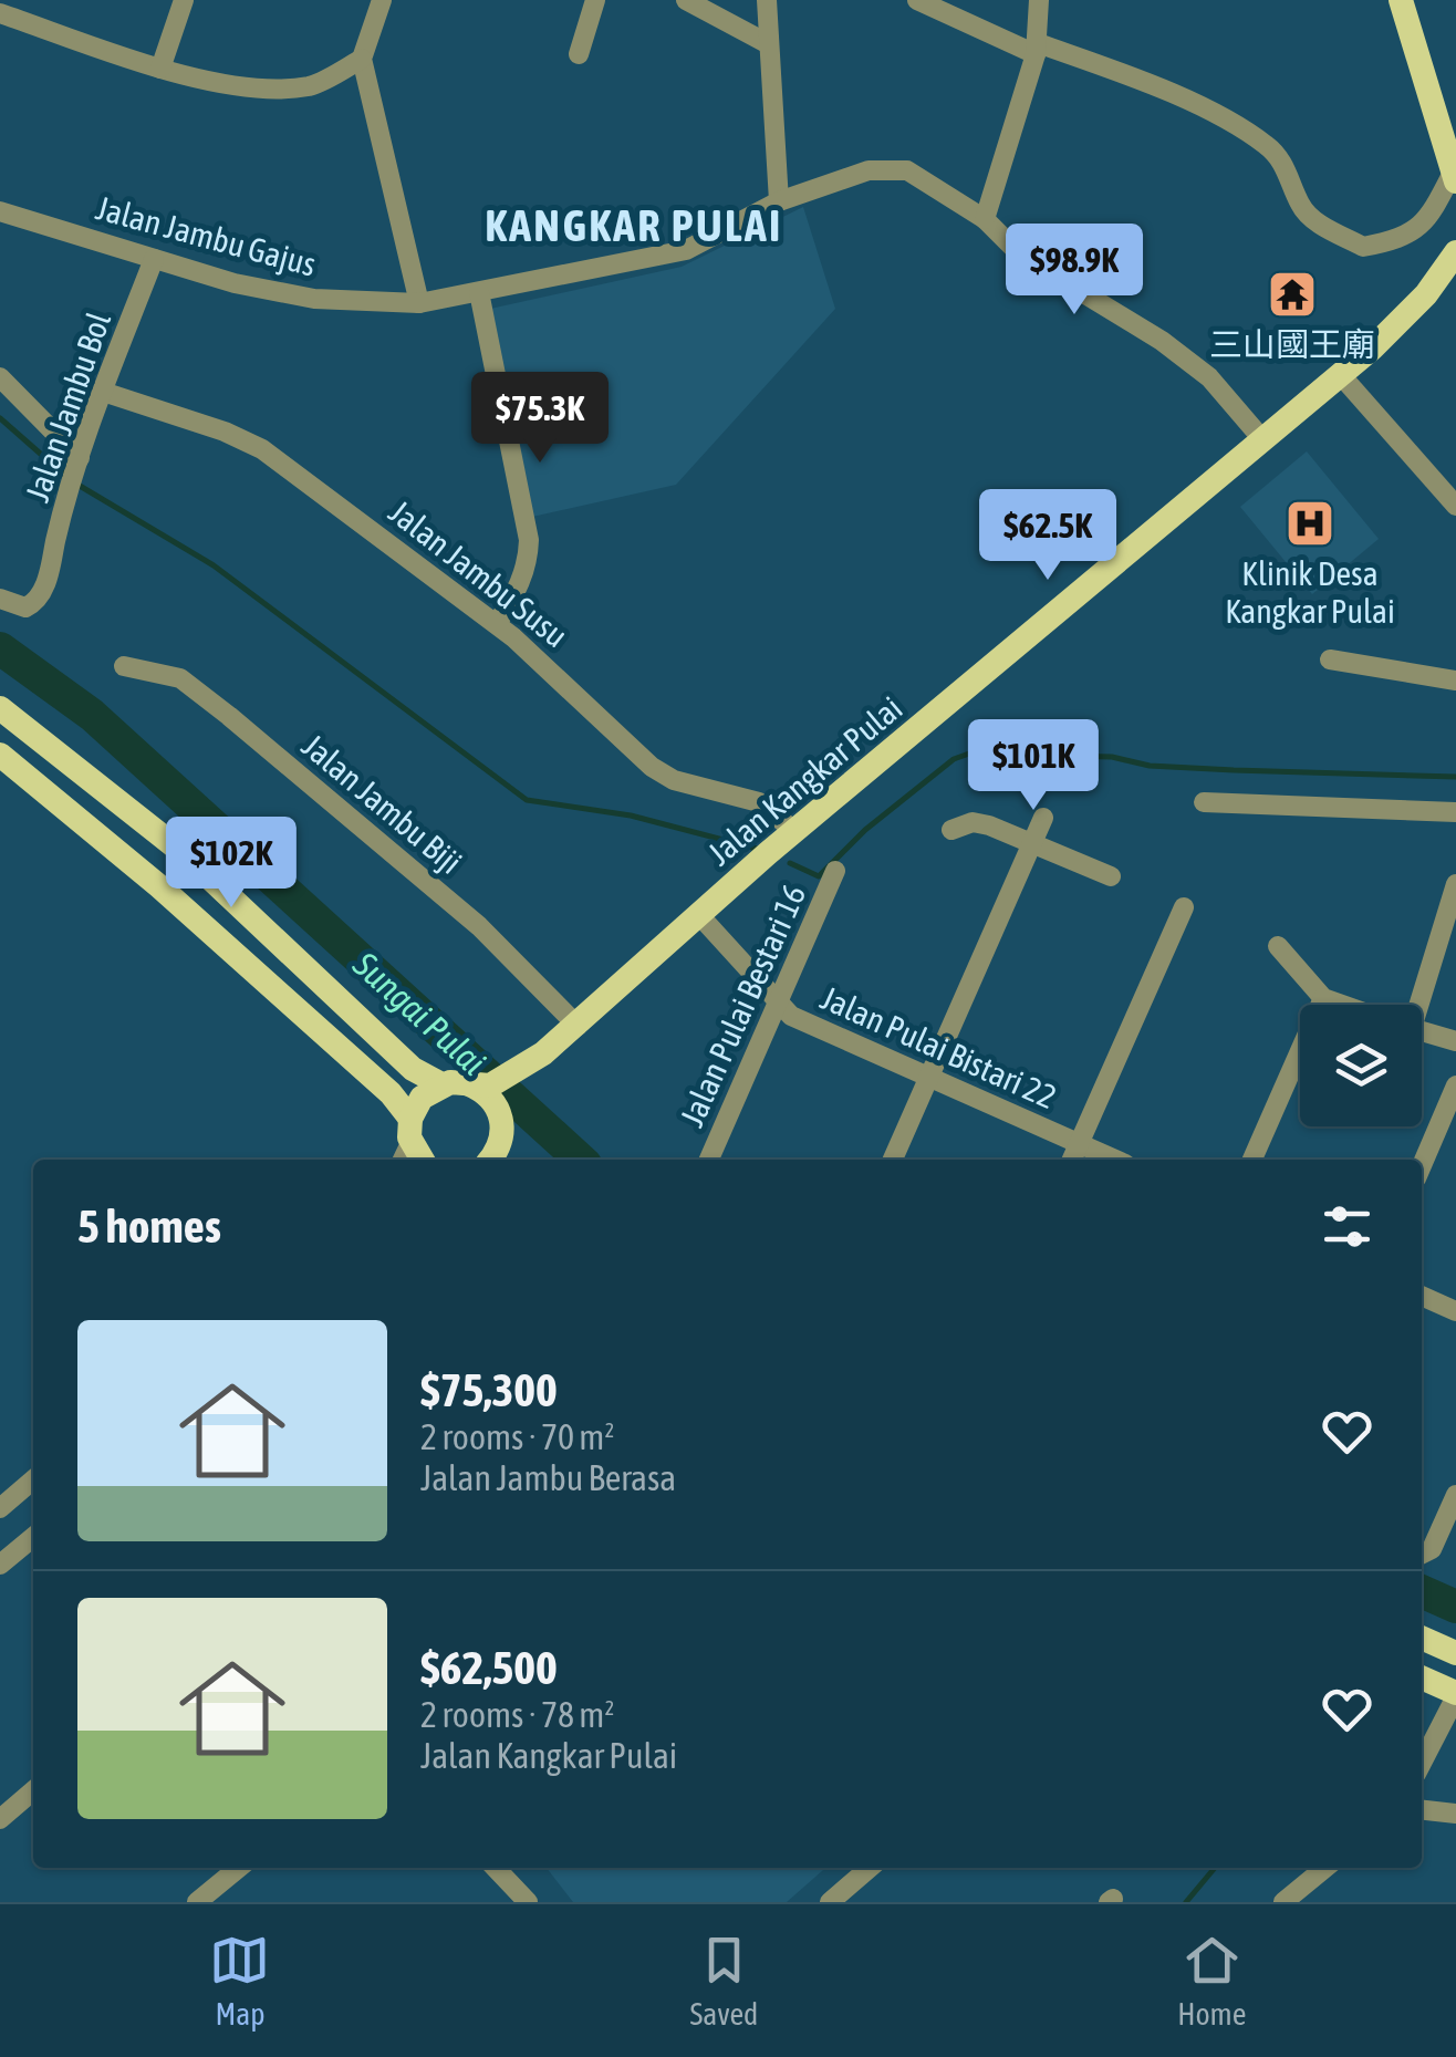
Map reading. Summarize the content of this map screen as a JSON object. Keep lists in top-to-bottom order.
{
  "streets": {
    "main road": ["Jalan Kangkar Pulai"],
    "street": [
      "Jalan Jambu Gajus",
      "Jalan Jambu Bol",
      "Jalan Jambu Susu",
      "Jalan Jambu Biji",
      "Jalan Pulai Bestari 16",
      "Jalan Pulai Bistari 22"
    ]
  },
  "crossings": [
    ["Jalan Jambu Gajus", "Jalan Jambu Bol"],
    ["Jalan Jambu Bol", "Jalan Jambu Susu"],
    ["Jalan Jambu Susu", "Jalan Kangkar Pulai"],
    ["Jalan Kangkar Pulai", "Jalan Jambu Biji"],
    ["Jalan Kangkar Pulai", "Jalan Pulai Bistari 22"],
    ["Jalan Pulai Bestari 16", "Jalan Pulai Bistari 22"]
  ],
  "districts": ["KANGKAR PULAI"],
  "water": ["Sungai Pulai"],
  "places": {
    "temple": ["三山國王廟"],
    "hospital": ["Klinik Desa Kangkar Pulai"]
  },
  "page": {
    "price": [
      "$98.9K",
      "$75.3K",
      "$62.5K",
      "$101K",
      "$102K"
    ],
    "heading": "5 homes",
    "list": [
      {
        "name": "$75,300",
        "note": "2 rooms · 70 m² · Jalan Jambu Berasa"
      },
      {
        "name": "$62,500",
        "note": "2 rooms · 78 m² · Jalan Kangkar Pulai"
      }
    ],
    "tabs": ["Map", "Saved", "Home"]
  }
}
